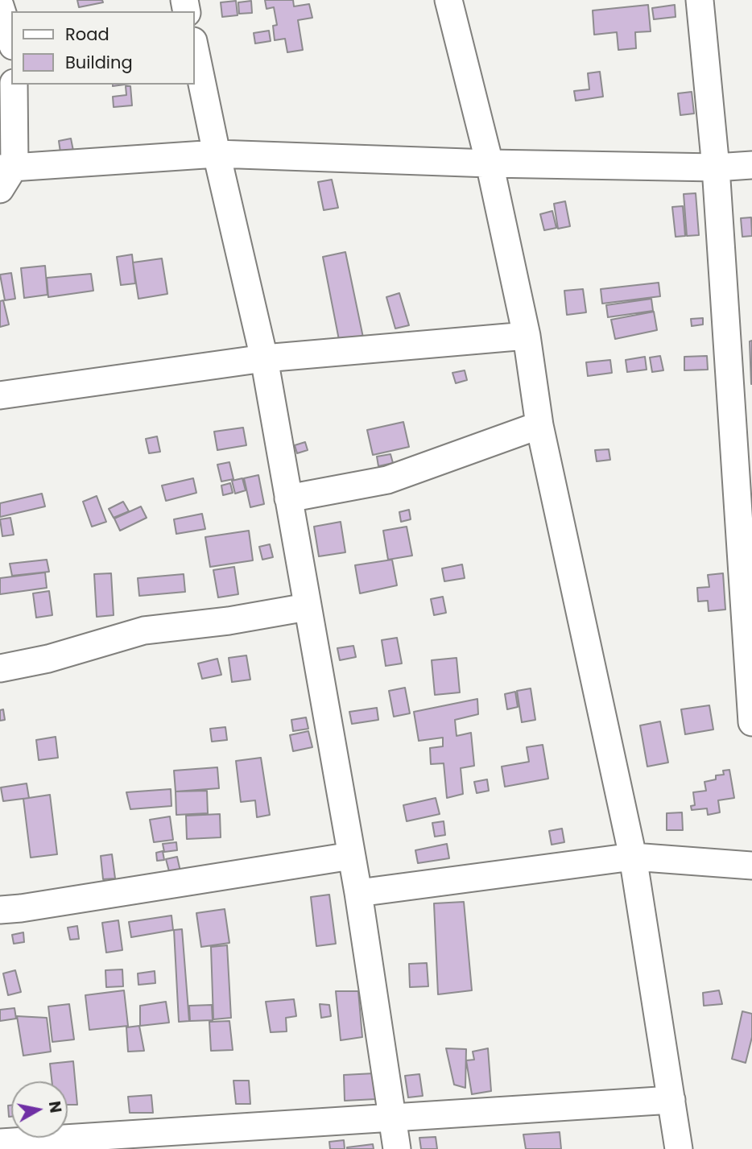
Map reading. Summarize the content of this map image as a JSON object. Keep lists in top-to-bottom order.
{
  "legend": ["Road", "Building"],
  "north": "right"
}
